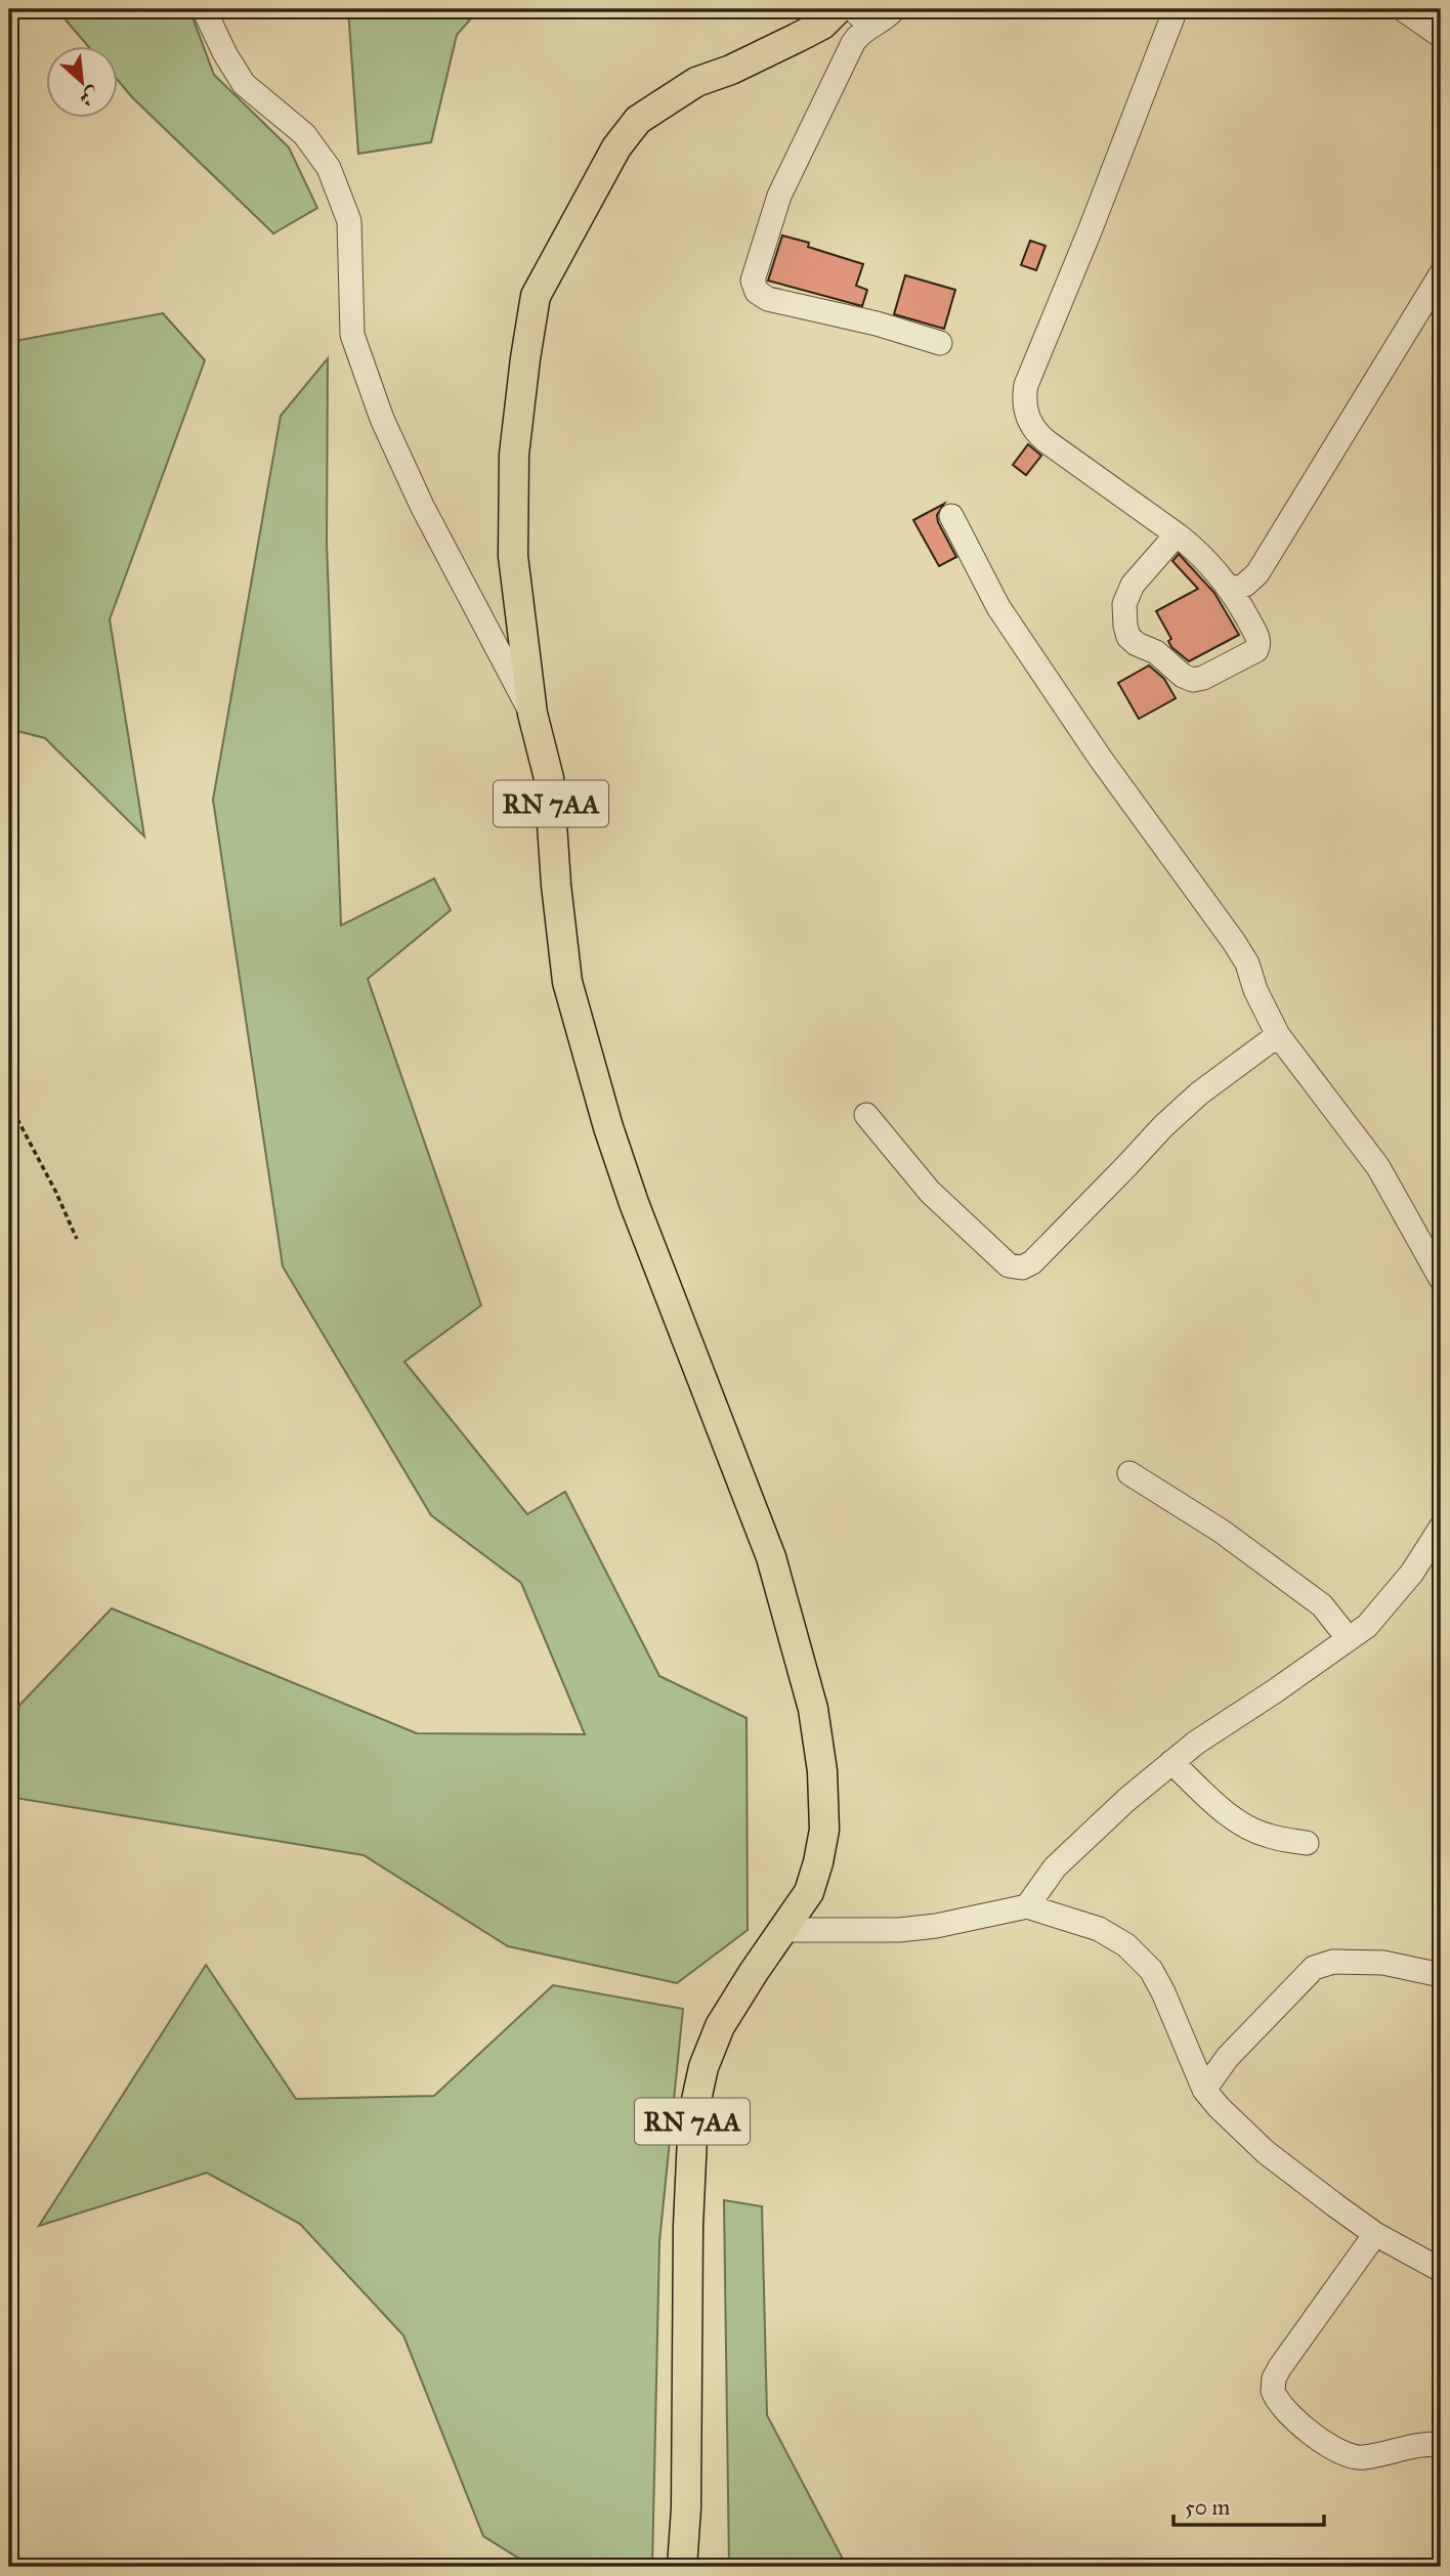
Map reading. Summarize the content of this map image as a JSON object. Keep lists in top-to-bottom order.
{
  "streets": {
    "main road": ["RN 7AA"]
  },
  "scale_bar": "50 m",
  "north": "bottom right"
}
